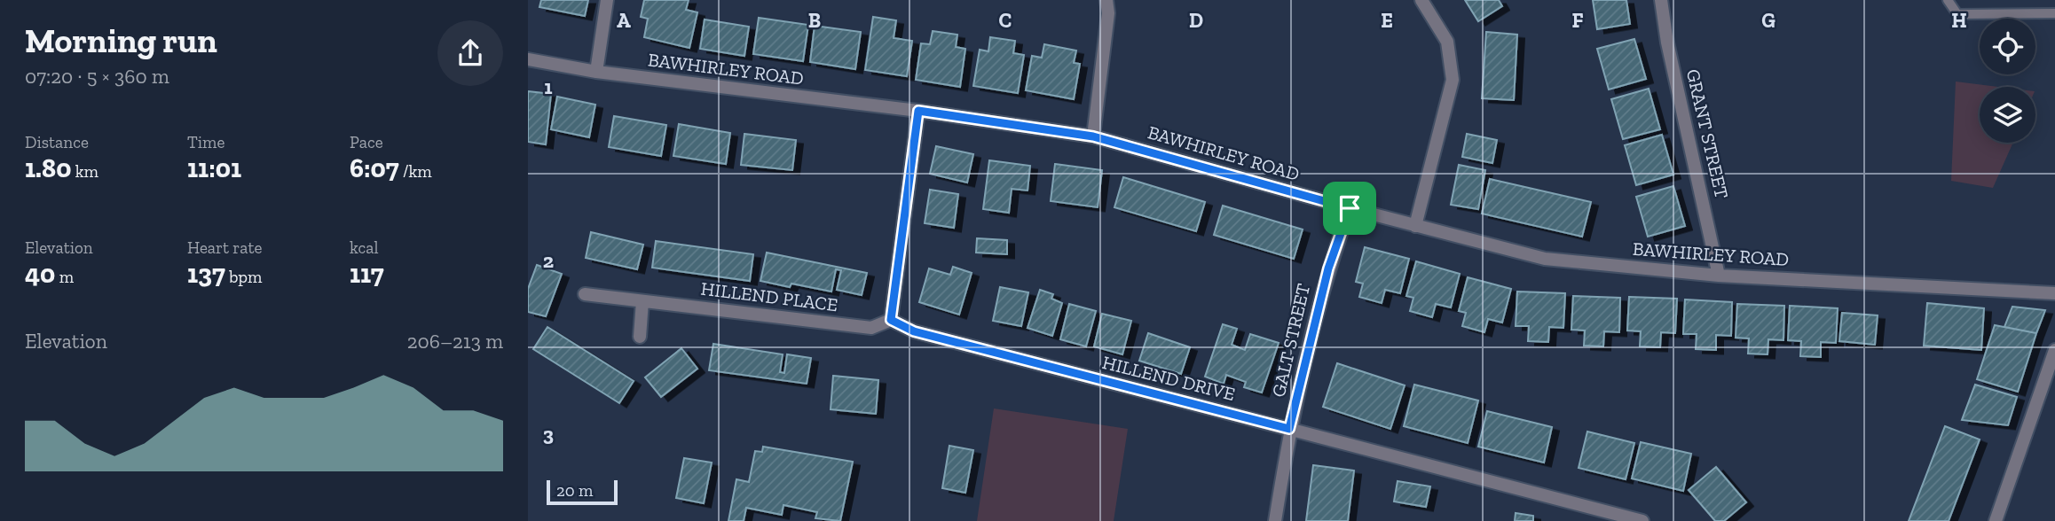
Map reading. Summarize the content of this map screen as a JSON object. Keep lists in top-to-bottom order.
{
  "streets": {
    "street": [
      "BAWHIRLEY ROAD",
      "GRANT STREET",
      "HILLEND PLACE",
      "GALT STREET",
      "HILLEND DRIVE"
    ]
  },
  "crossings": [
    ["BAWHIRLEY ROAD", "GRANT STREET"],
    ["BAWHIRLEY ROAD", "GALT STREET"],
    ["HILLEND PLACE", "HILLEND DRIVE"],
    ["GALT STREET", "HILLEND DRIVE"]
  ],
  "scale_bar": "20 m",
  "page": {
    "heading": ["Morning run", "07:20 · 5 × 360 m"],
    "stats": [
      ["Distance", "1.80 km"],
      ["Time", "11:01"],
      ["Pace", "6:07 /km"],
      ["Elevation", "40 m"],
      ["Heart rate", "137 bpm"],
      ["kcal", "117"]
    ],
    "chart": ["Elevation", "206–213 m"],
    "scale": "20 m"
  },
  "grid": {
    "columns": [
      "A",
      "B",
      "C",
      "D",
      "E",
      "F",
      "G",
      "H"
    ],
    "rows": ["1", "2", "3"]
  }
}
